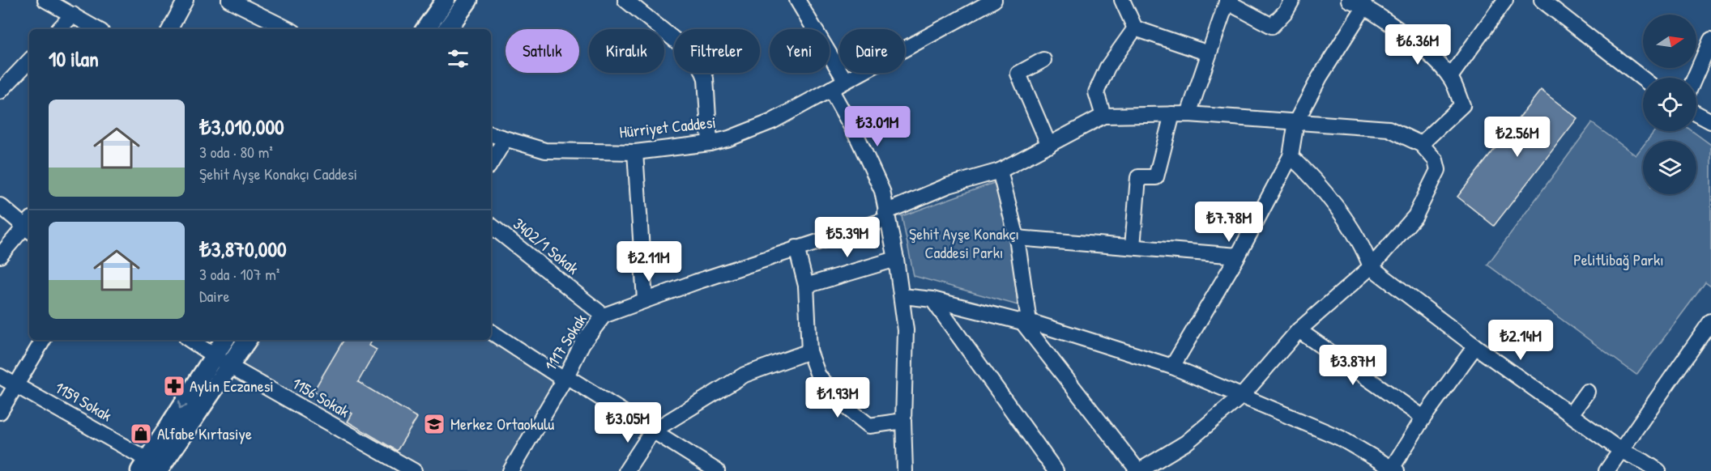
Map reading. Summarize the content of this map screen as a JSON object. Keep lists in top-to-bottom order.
{
  "streets": {
    "street": [
      "Hürriyet Caddesi",
      "3402/1 Sokak",
      "1117 Sokak",
      "1156 Sokak",
      "1159 Sokak"
    ]
  },
  "crossings": [
    ["3402/1 Sokak", "1117 Sokak"]
  ],
  "parks": ["Şehit Ayşe Konakçı Caddesi Parkı", "Pelitlibağ Parkı"],
  "places": {
    "pharmacy": ["Aylin Eczanesi"],
    "school or university": ["Merkez Ortaokulu"],
    "shop": ["Alfabe Kırtasiye"]
  },
  "north": "right",
  "page": {
    "price": [
      "₺6.36M",
      "₺3.01M",
      "₺2.56M",
      "₺7.78M",
      "₺5.39M",
      "₺2.11M",
      "₺2.14M",
      "₺3.87M",
      "₺1.93M",
      "₺3.05M"
    ],
    "chip": [
      "Satılık",
      "Kiralık",
      "Filtreler",
      "Yeni",
      "Daire"
    ],
    "heading": "10 ilan",
    "list": [
      {
        "name": "₺3,010,000",
        "note": "3 oda · 80 m² · Şehit Ayşe Konakçı Caddesi"
      },
      {
        "name": "₺3,870,000",
        "note": "3 oda · 107 m² · Daire"
      }
    ]
  }
}
